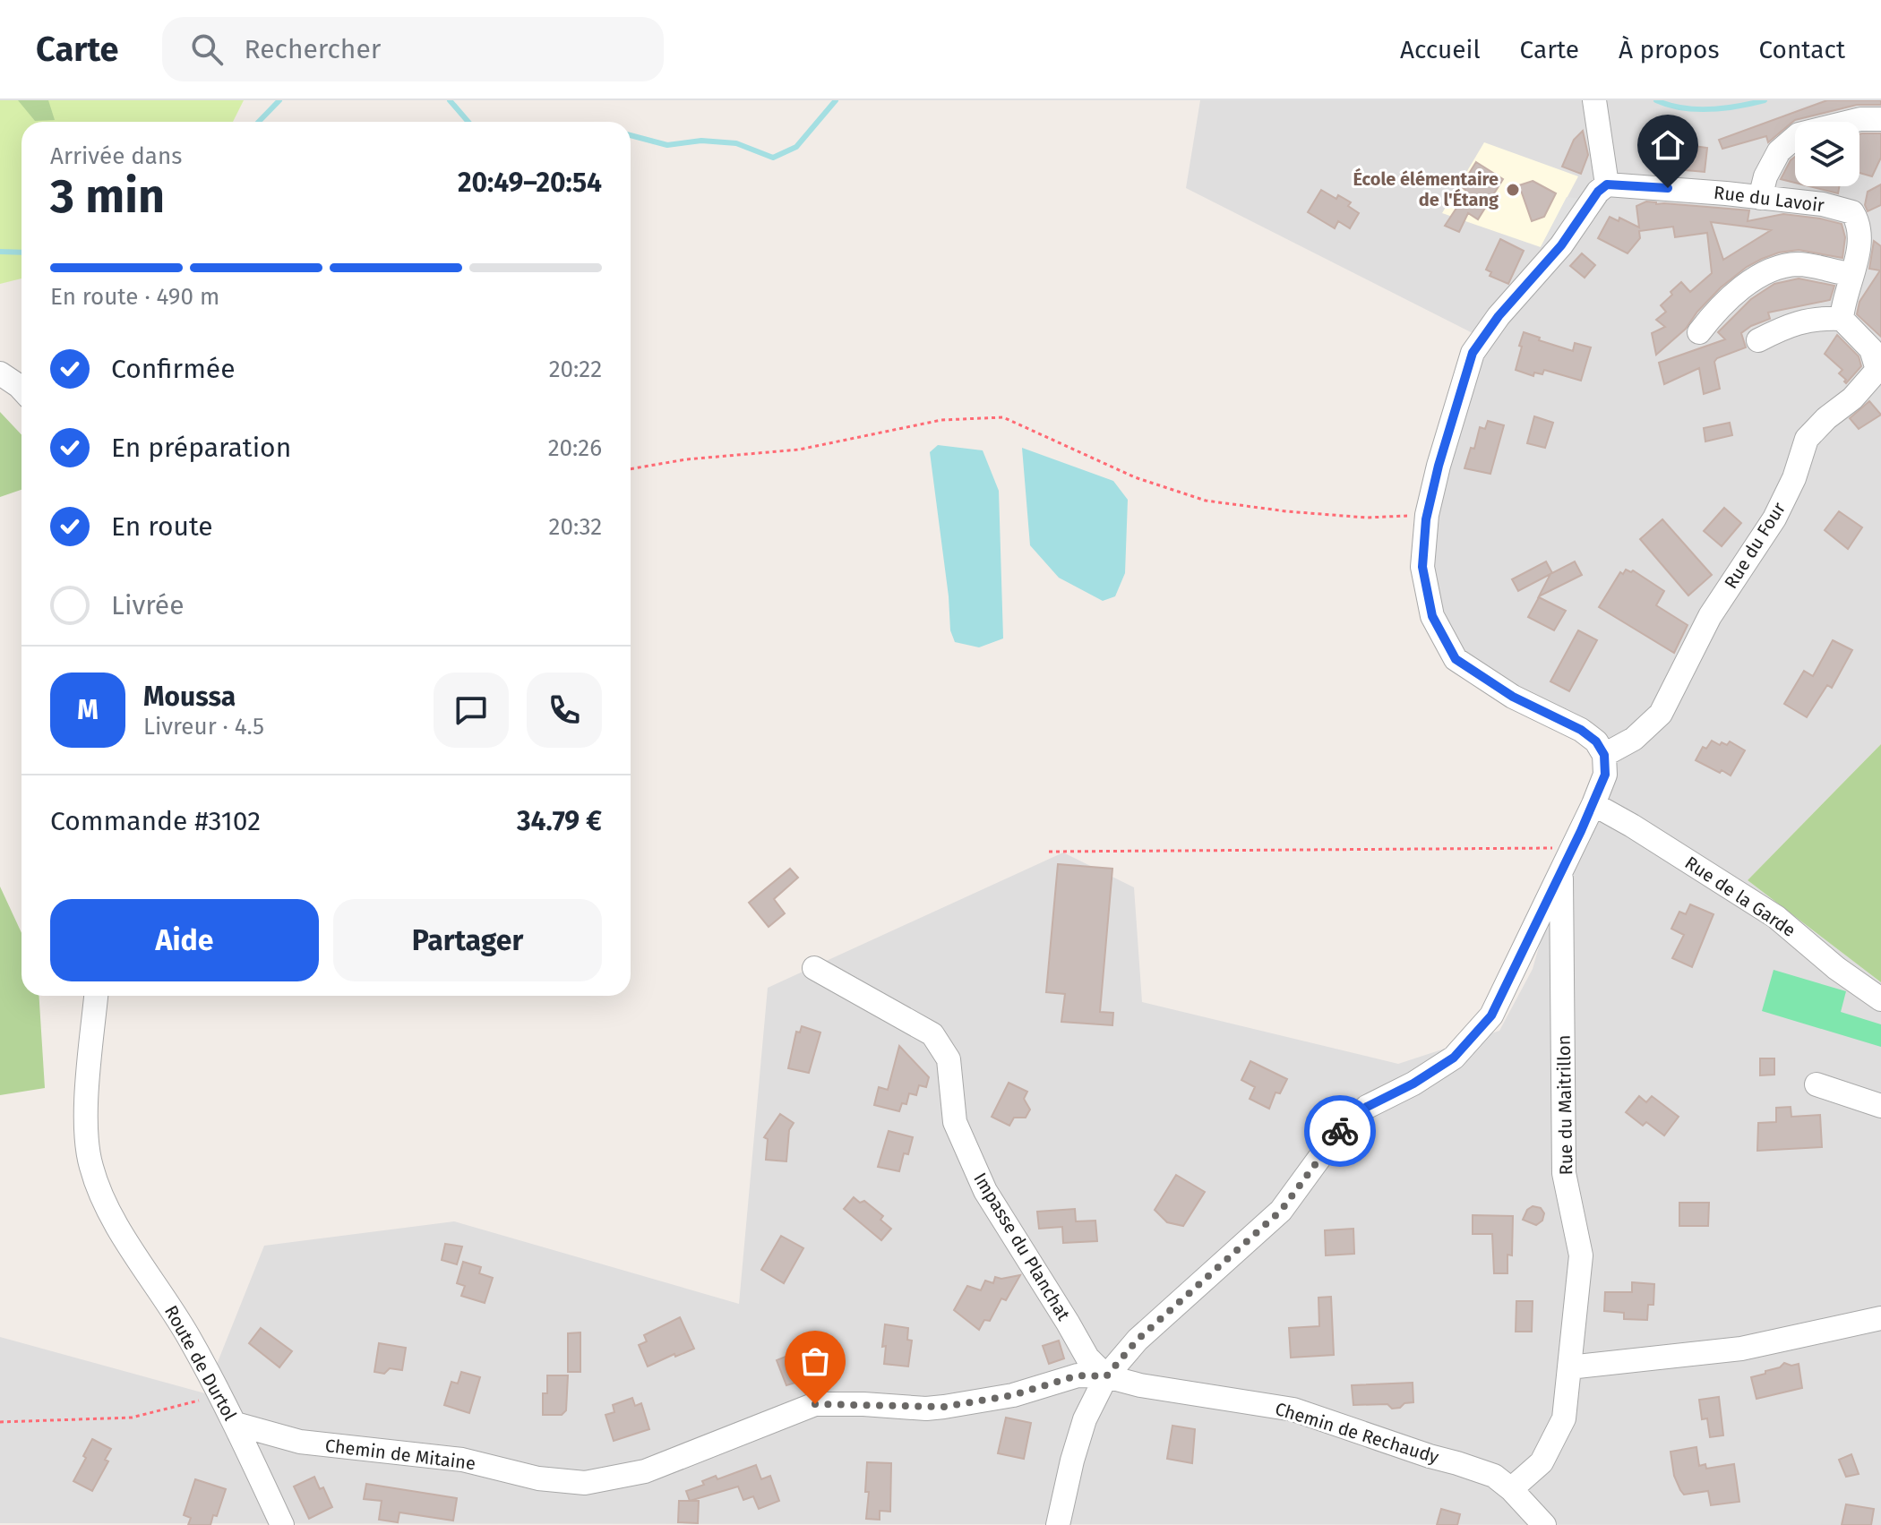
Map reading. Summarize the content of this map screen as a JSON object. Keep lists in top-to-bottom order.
{
  "streets": {
    "street": [
      "Rue du Lavoir",
      "Rue du Four",
      "Rue de la Garde",
      "Rue du Maitrillon",
      "Impasse du Planchat",
      "Route de Durtol",
      "Chemin de Rechaudy",
      "Chemin de Mitaine"
    ]
  },
  "crossings": [
    ["Rue du Maitrillon", "Chemin de Rechaudy"],
    ["Impasse du Planchat", "Chemin de Rechaudy"],
    ["Impasse du Planchat", "Chemin de Mitaine"],
    ["Route de Durtol", "Chemin de Mitaine"],
    ["Chemin de Rechaudy", "Chemin de Mitaine"]
  ],
  "places": ["École élémentaire de l'Étang"],
  "page": {
    "header": "Carte",
    "search": "Rechercher",
    "nav": [
      "Accueil",
      "Carte",
      "À propos",
      "Contact"
    ],
    "heading": ["3 min", "Arrivée dans", "20:49–20:54"],
    "panel": [
      "Moussa",
      "Livreur · 4.5",
      "Commande #3102",
      "34.79 €"
    ],
    "bar": "En route · 490 m",
    "list": [
      ["Confirmée", "20:22"],
      ["En préparation", "20:26"],
      ["En route", "20:32"],
      "Livrée"
    ],
    "round": "M",
    "buttons": ["Aide", "Partager"]
  }
}
